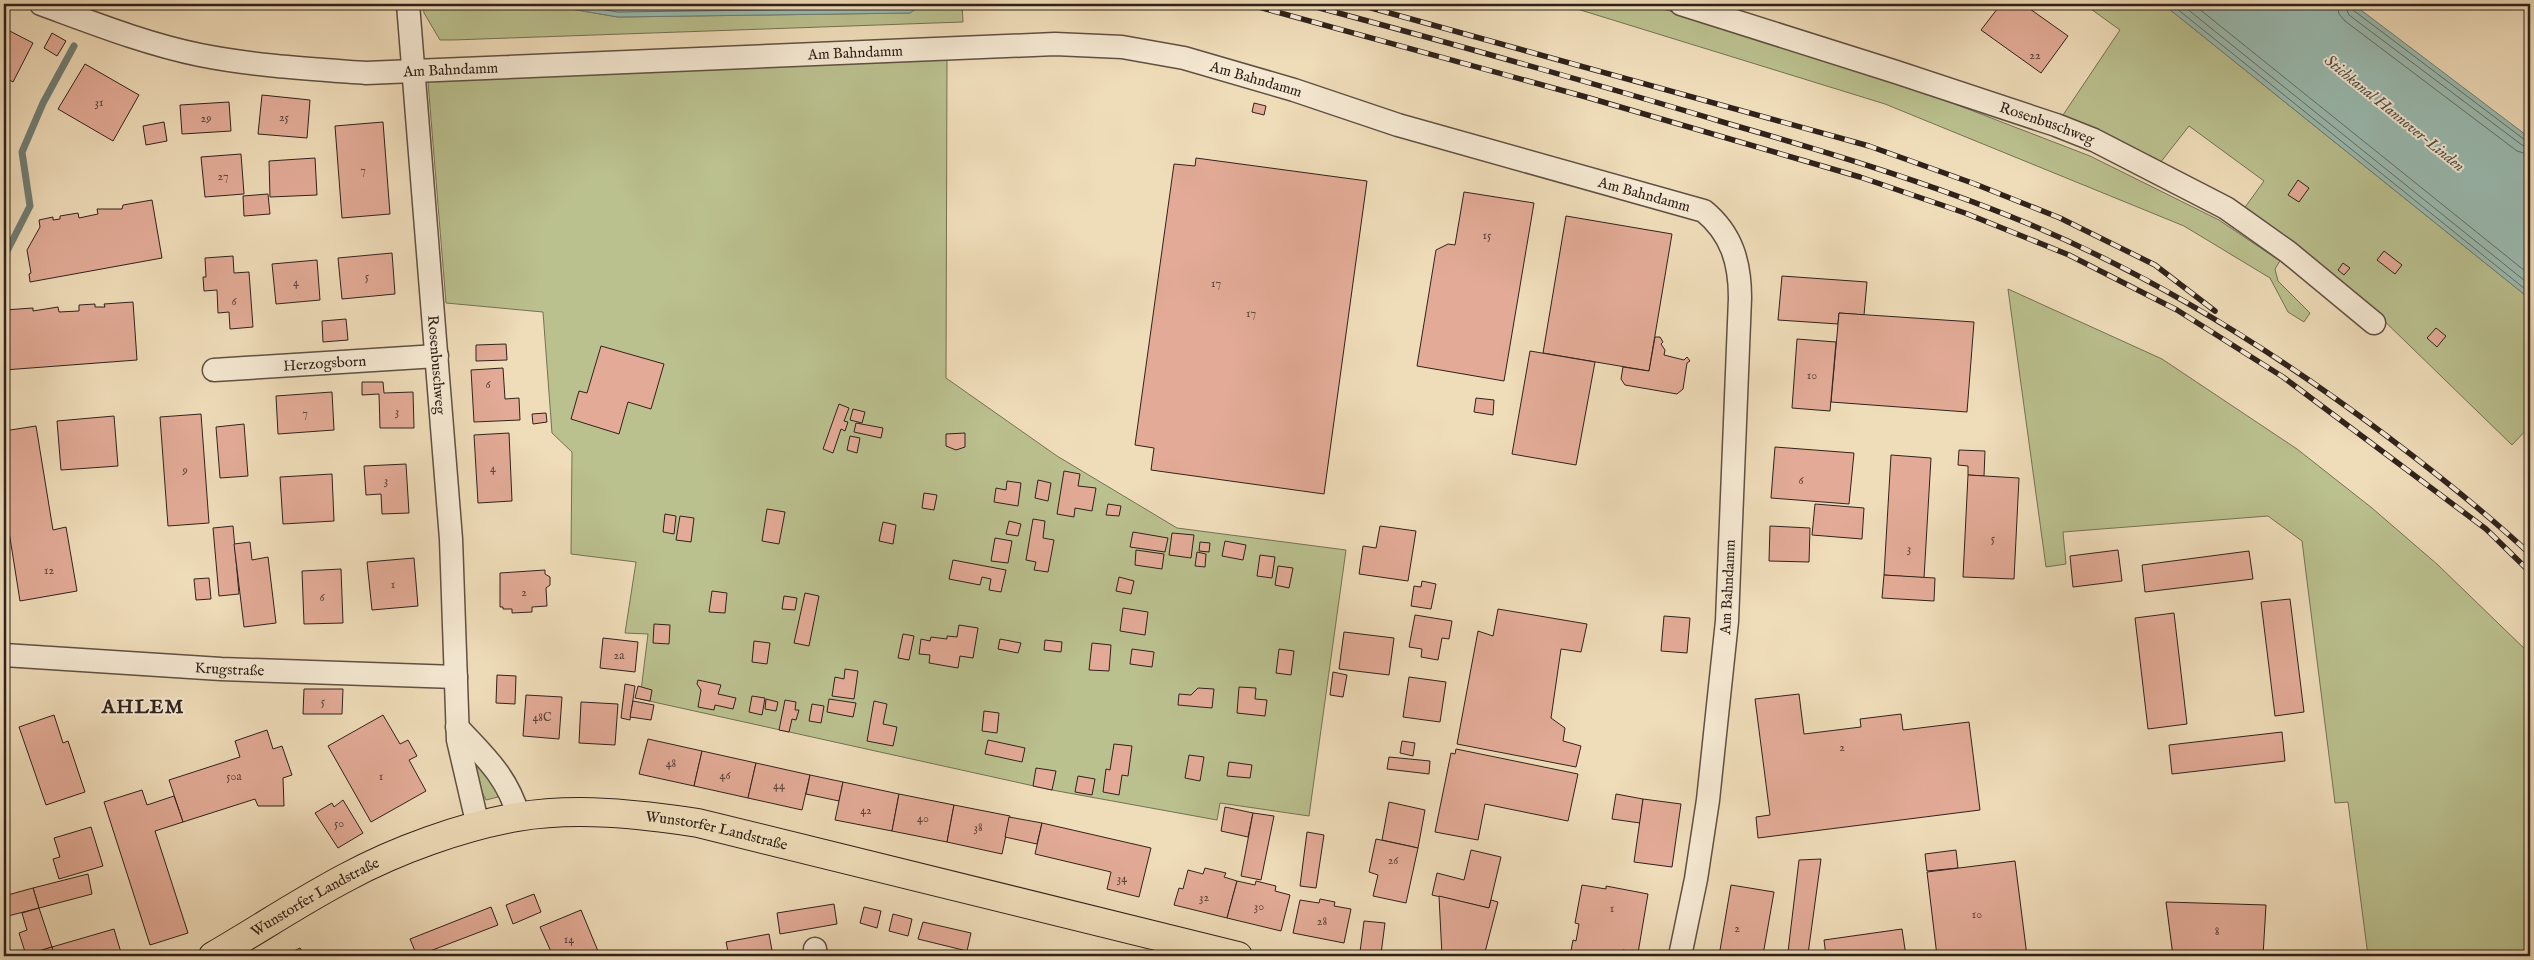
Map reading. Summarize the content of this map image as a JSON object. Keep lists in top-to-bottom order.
{
  "streets": {
    "main road": ["Wunstorfer Landstraße"],
    "street": [
      "Am Bahndamm",
      "Rosenbuschweg",
      "Herzogsborn",
      "Krugstraße"
    ]
  },
  "crossings": [
    ["Am Bahndamm", "Rosenbuschweg"],
    ["Rosenbuschweg", "Herzogsborn"],
    ["Rosenbuschweg", "Krugstraße"],
    ["Rosenbuschweg", "Wunstorfer Landstraße"]
  ],
  "districts": ["AHLEM"],
  "water": ["Stichkanal Hannover-Linden"],
  "house_numbers": [
    "22",
    "31",
    "25",
    "29",
    "7",
    "27",
    "15",
    "5",
    "4",
    "17",
    "6",
    "17",
    "10",
    "6",
    "3",
    "7",
    "4",
    "9",
    "3",
    "6",
    "5",
    "3",
    "12",
    "1",
    "2",
    "6",
    "2a",
    "5",
    "48C",
    "2",
    "48",
    "46",
    "50a",
    "1",
    "44",
    "42",
    "40",
    "50",
    "38",
    "26",
    "34",
    "32",
    "30",
    "1",
    "10",
    "28",
    "2",
    "8",
    "14"
  ]
}
